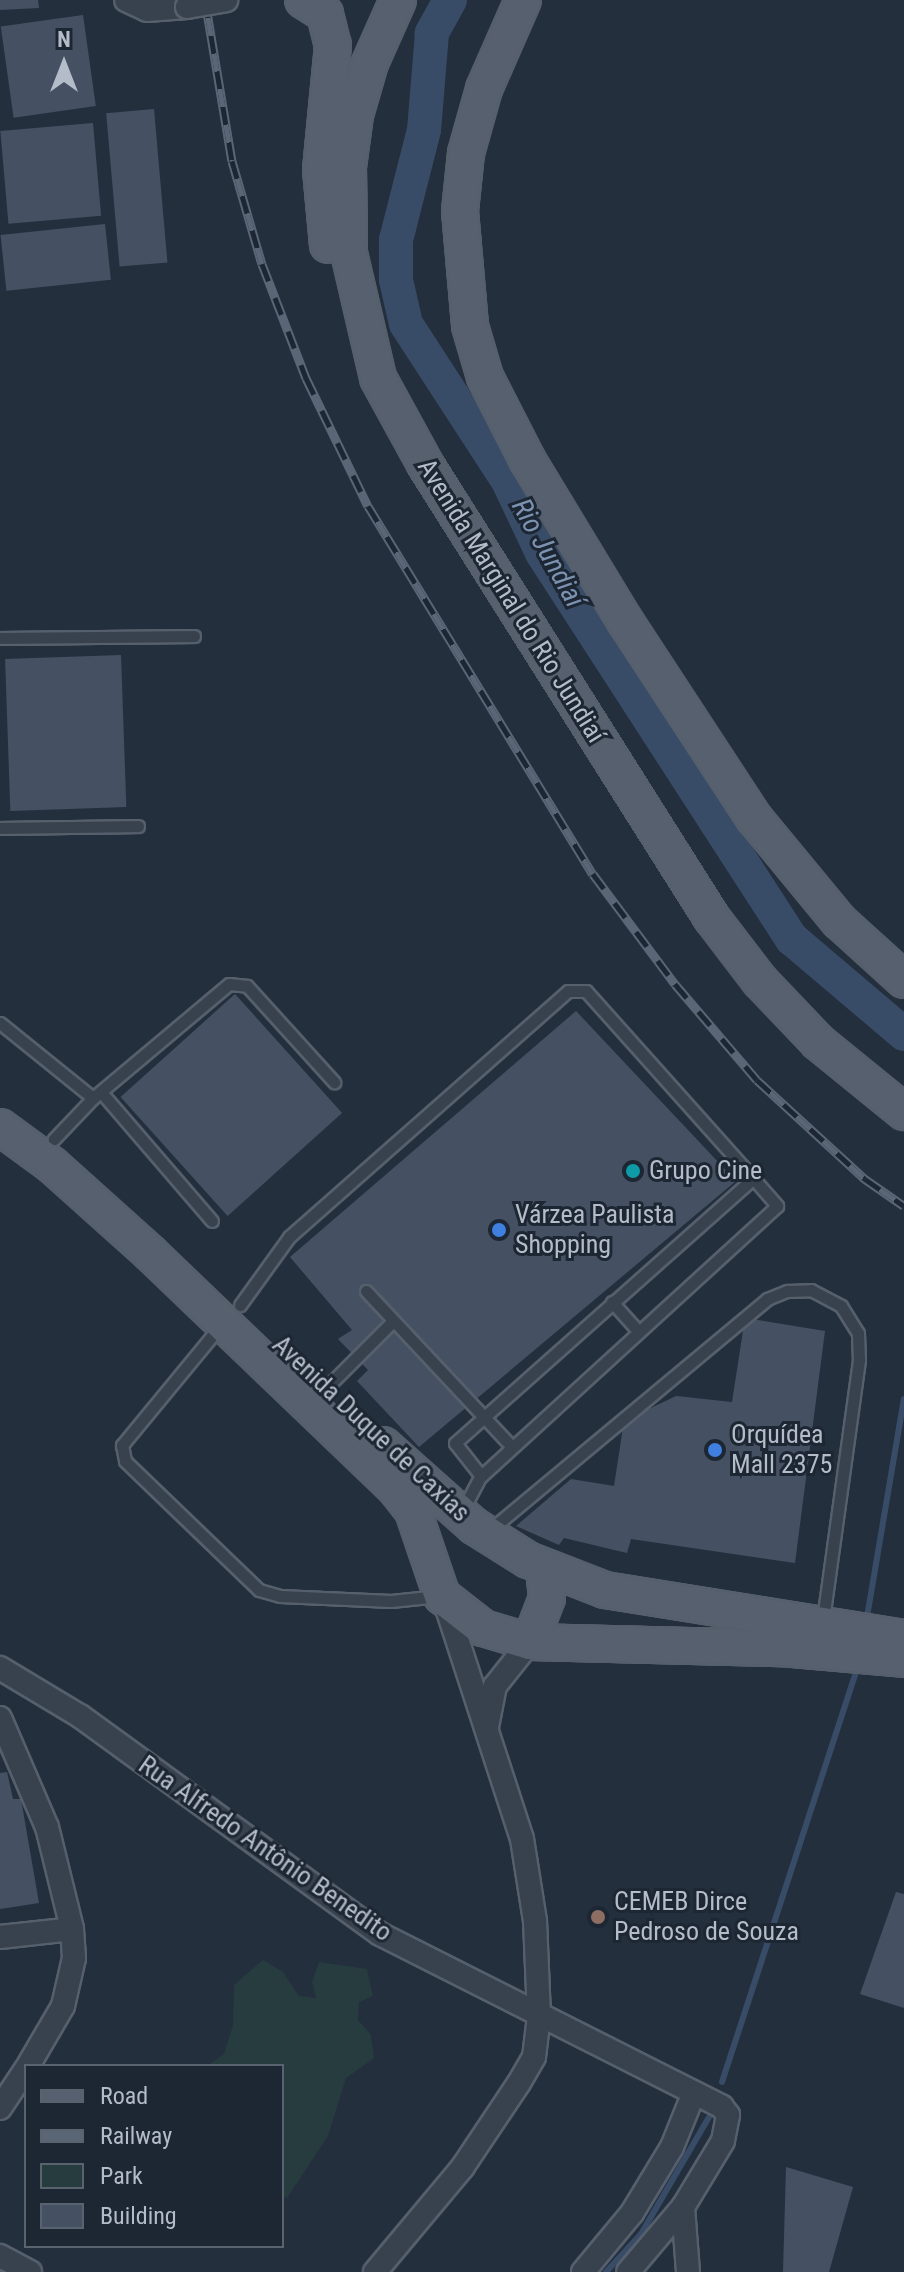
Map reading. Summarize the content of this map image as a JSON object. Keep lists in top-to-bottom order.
{
  "streets": {
    "main road": ["Avenida Marginal do Rio Jundiaí", "Avenida Duque de Caxias"],
    "street": ["Rua Alfredo Antônio Benedito"]
  },
  "water": ["Rio Jundiaí"],
  "places": [
    "Grupo Cine",
    "Várzea Paulista Shopping",
    "Orquídea Mall 2375",
    "CEMEB Dirce Pedroso de Souza"
  ],
  "legend": [
    "Road",
    "Railway",
    "Park",
    "Building"
  ],
  "north": "top"
}
